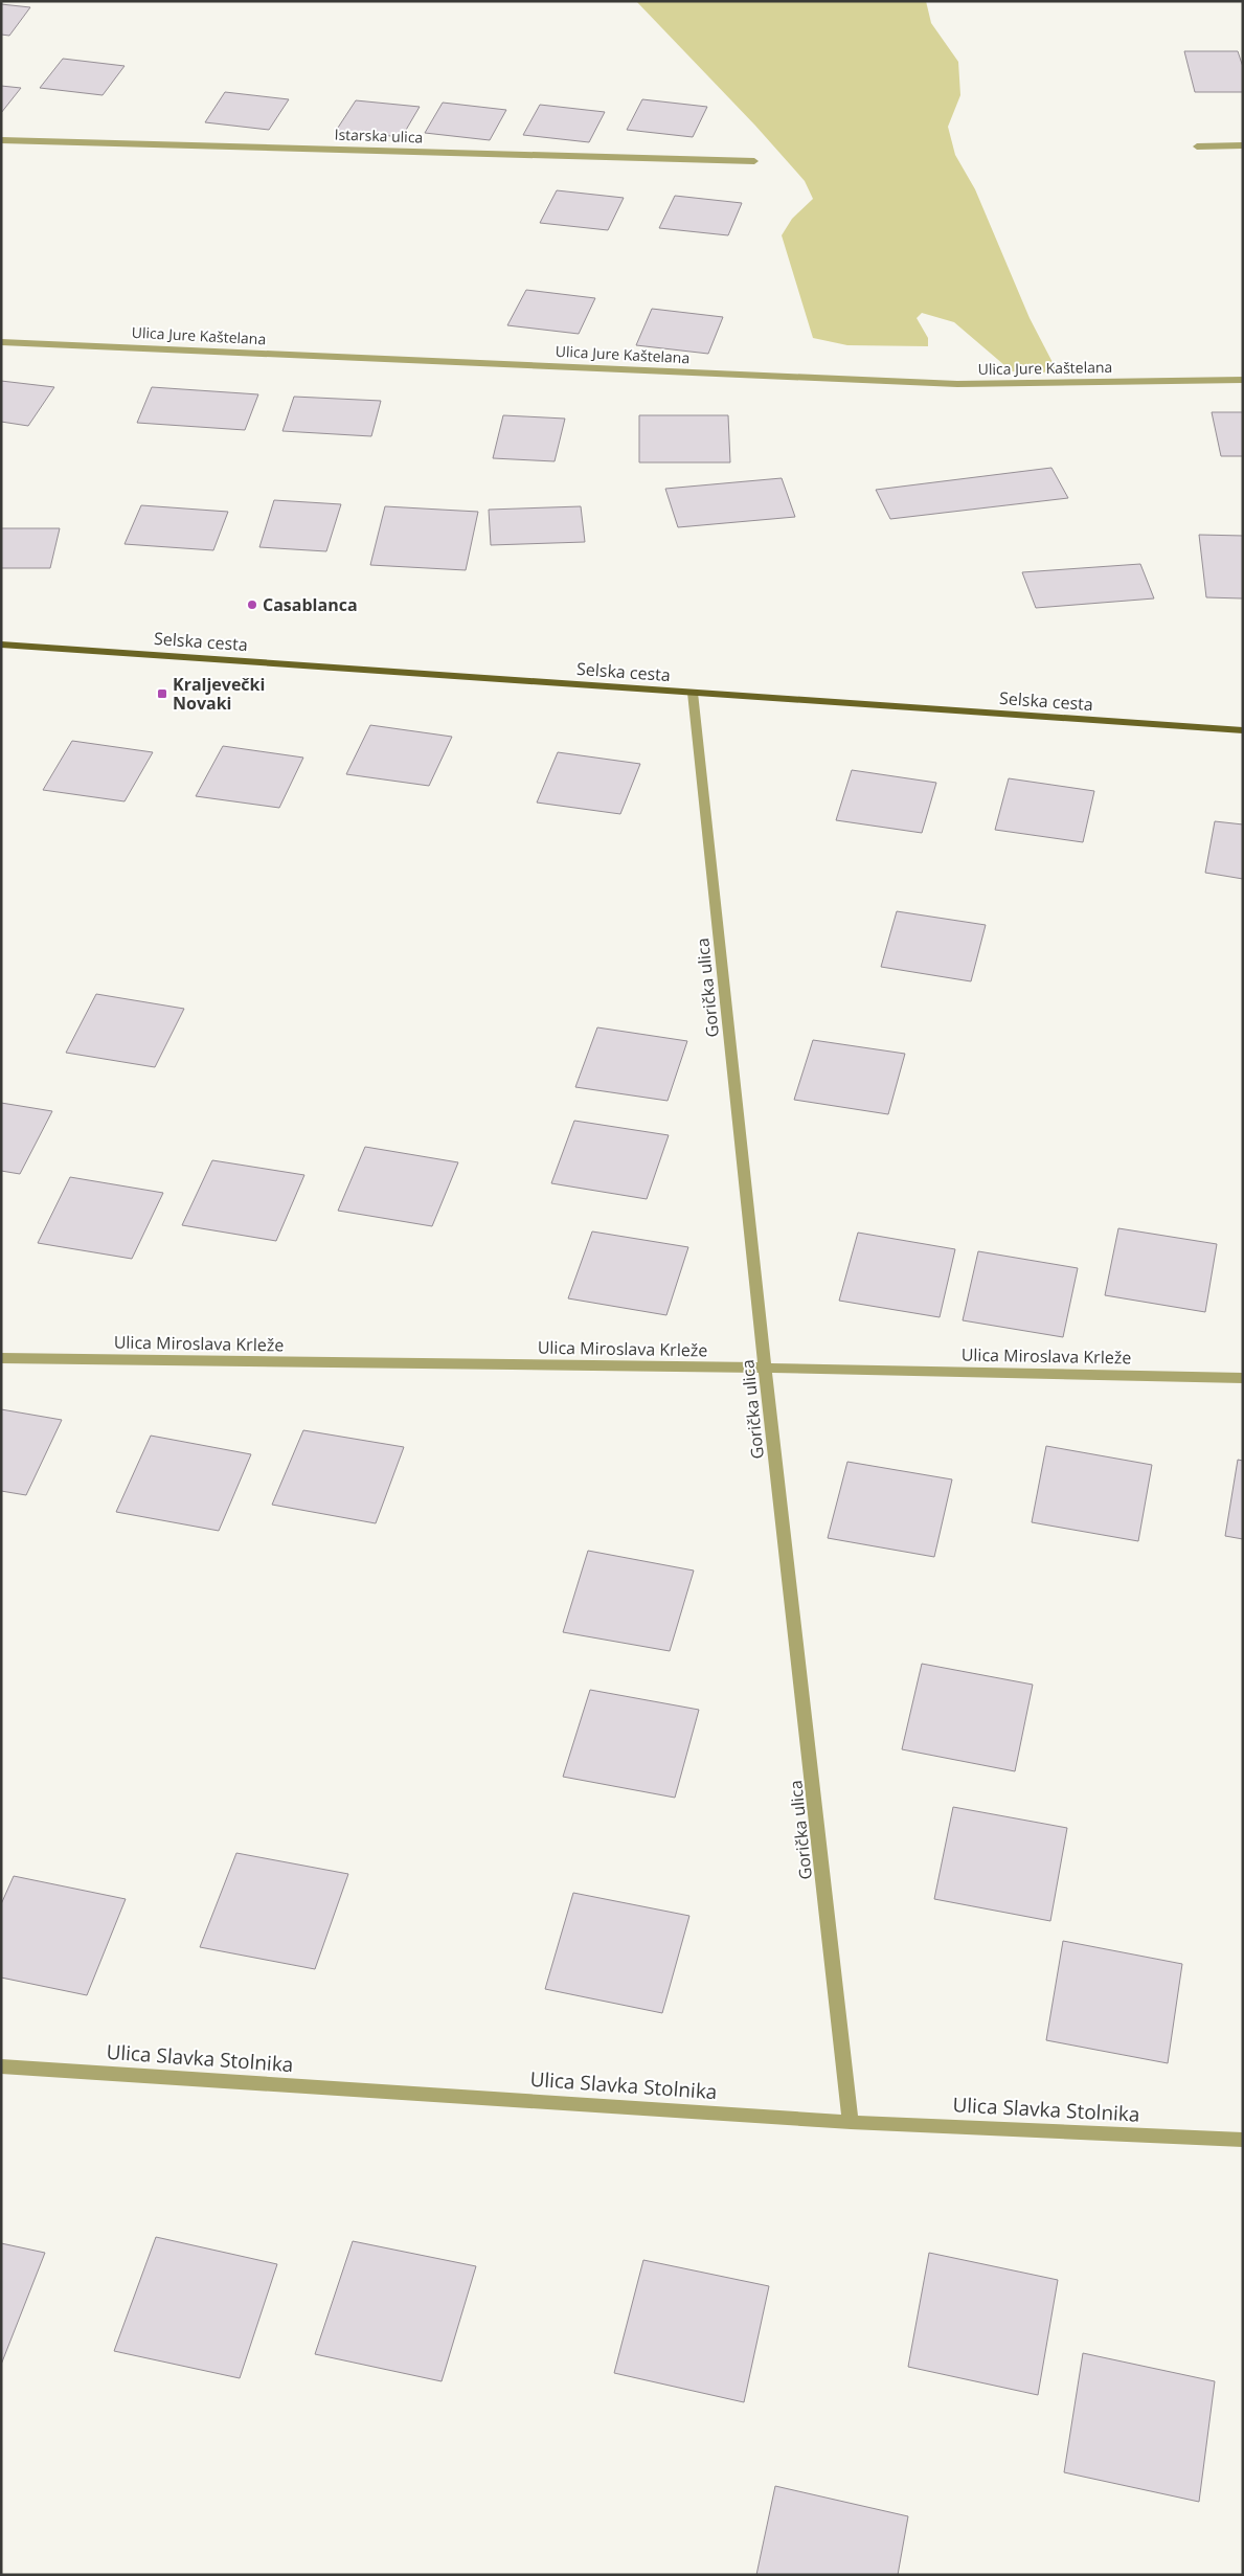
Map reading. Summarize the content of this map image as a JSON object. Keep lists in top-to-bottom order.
{
  "streets": {
    "main road": ["Selska cesta"],
    "street": [
      "Istarska ulica",
      "Ulica Jure Kaštelana",
      "Gorička ulica",
      "Ulica Miroslava Krleže",
      "Ulica Slavka Stolnika"
    ]
  },
  "crossings": [
    ["Selska cesta", "Gorička ulica"],
    ["Gorička ulica", "Ulica Miroslava Krleže"],
    ["Gorička ulica", "Ulica Slavka Stolnika"]
  ],
  "places": {
    "other": ["Casablanca"],
    "transit": ["Kraljevečki Novaki"]
  }
}
